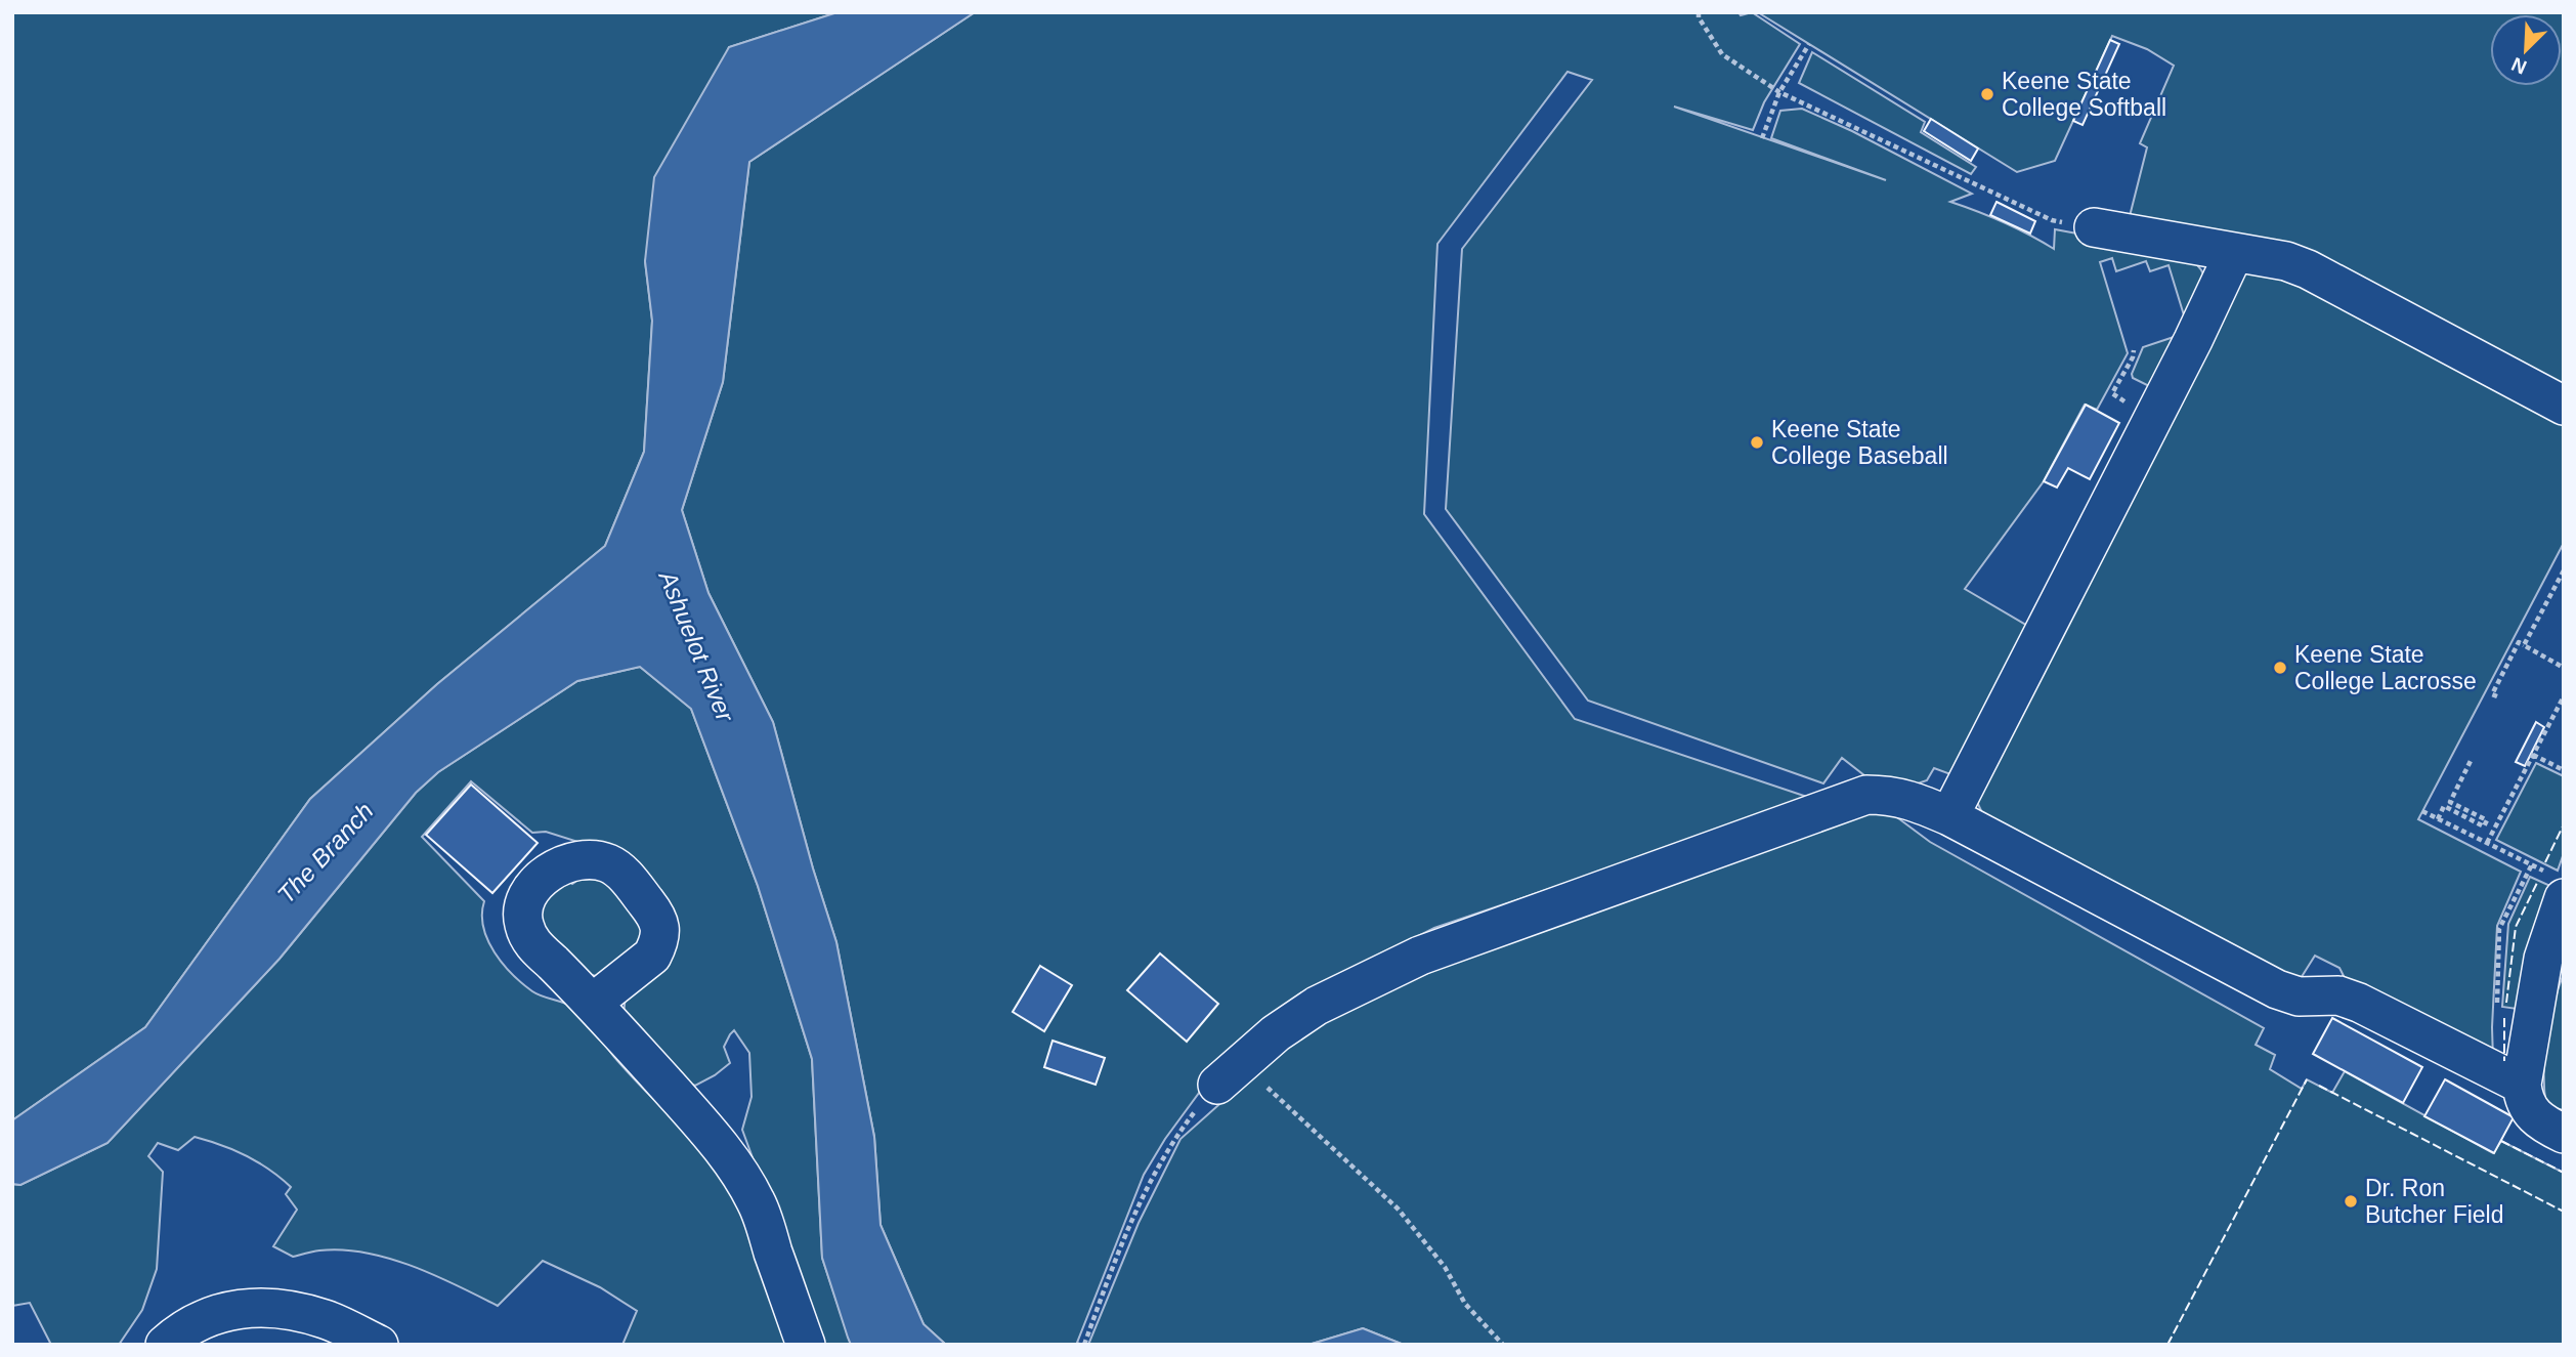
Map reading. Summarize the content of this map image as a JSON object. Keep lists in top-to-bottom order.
{
  "water": ["Ashuelot River", "The Branch"],
  "places": [
    "Keene State College Softball",
    "Keene State College Baseball",
    "Keene State College Lacrosse",
    "Dr. Ron Butcher Field"
  ],
  "north": "bottom left"
}
